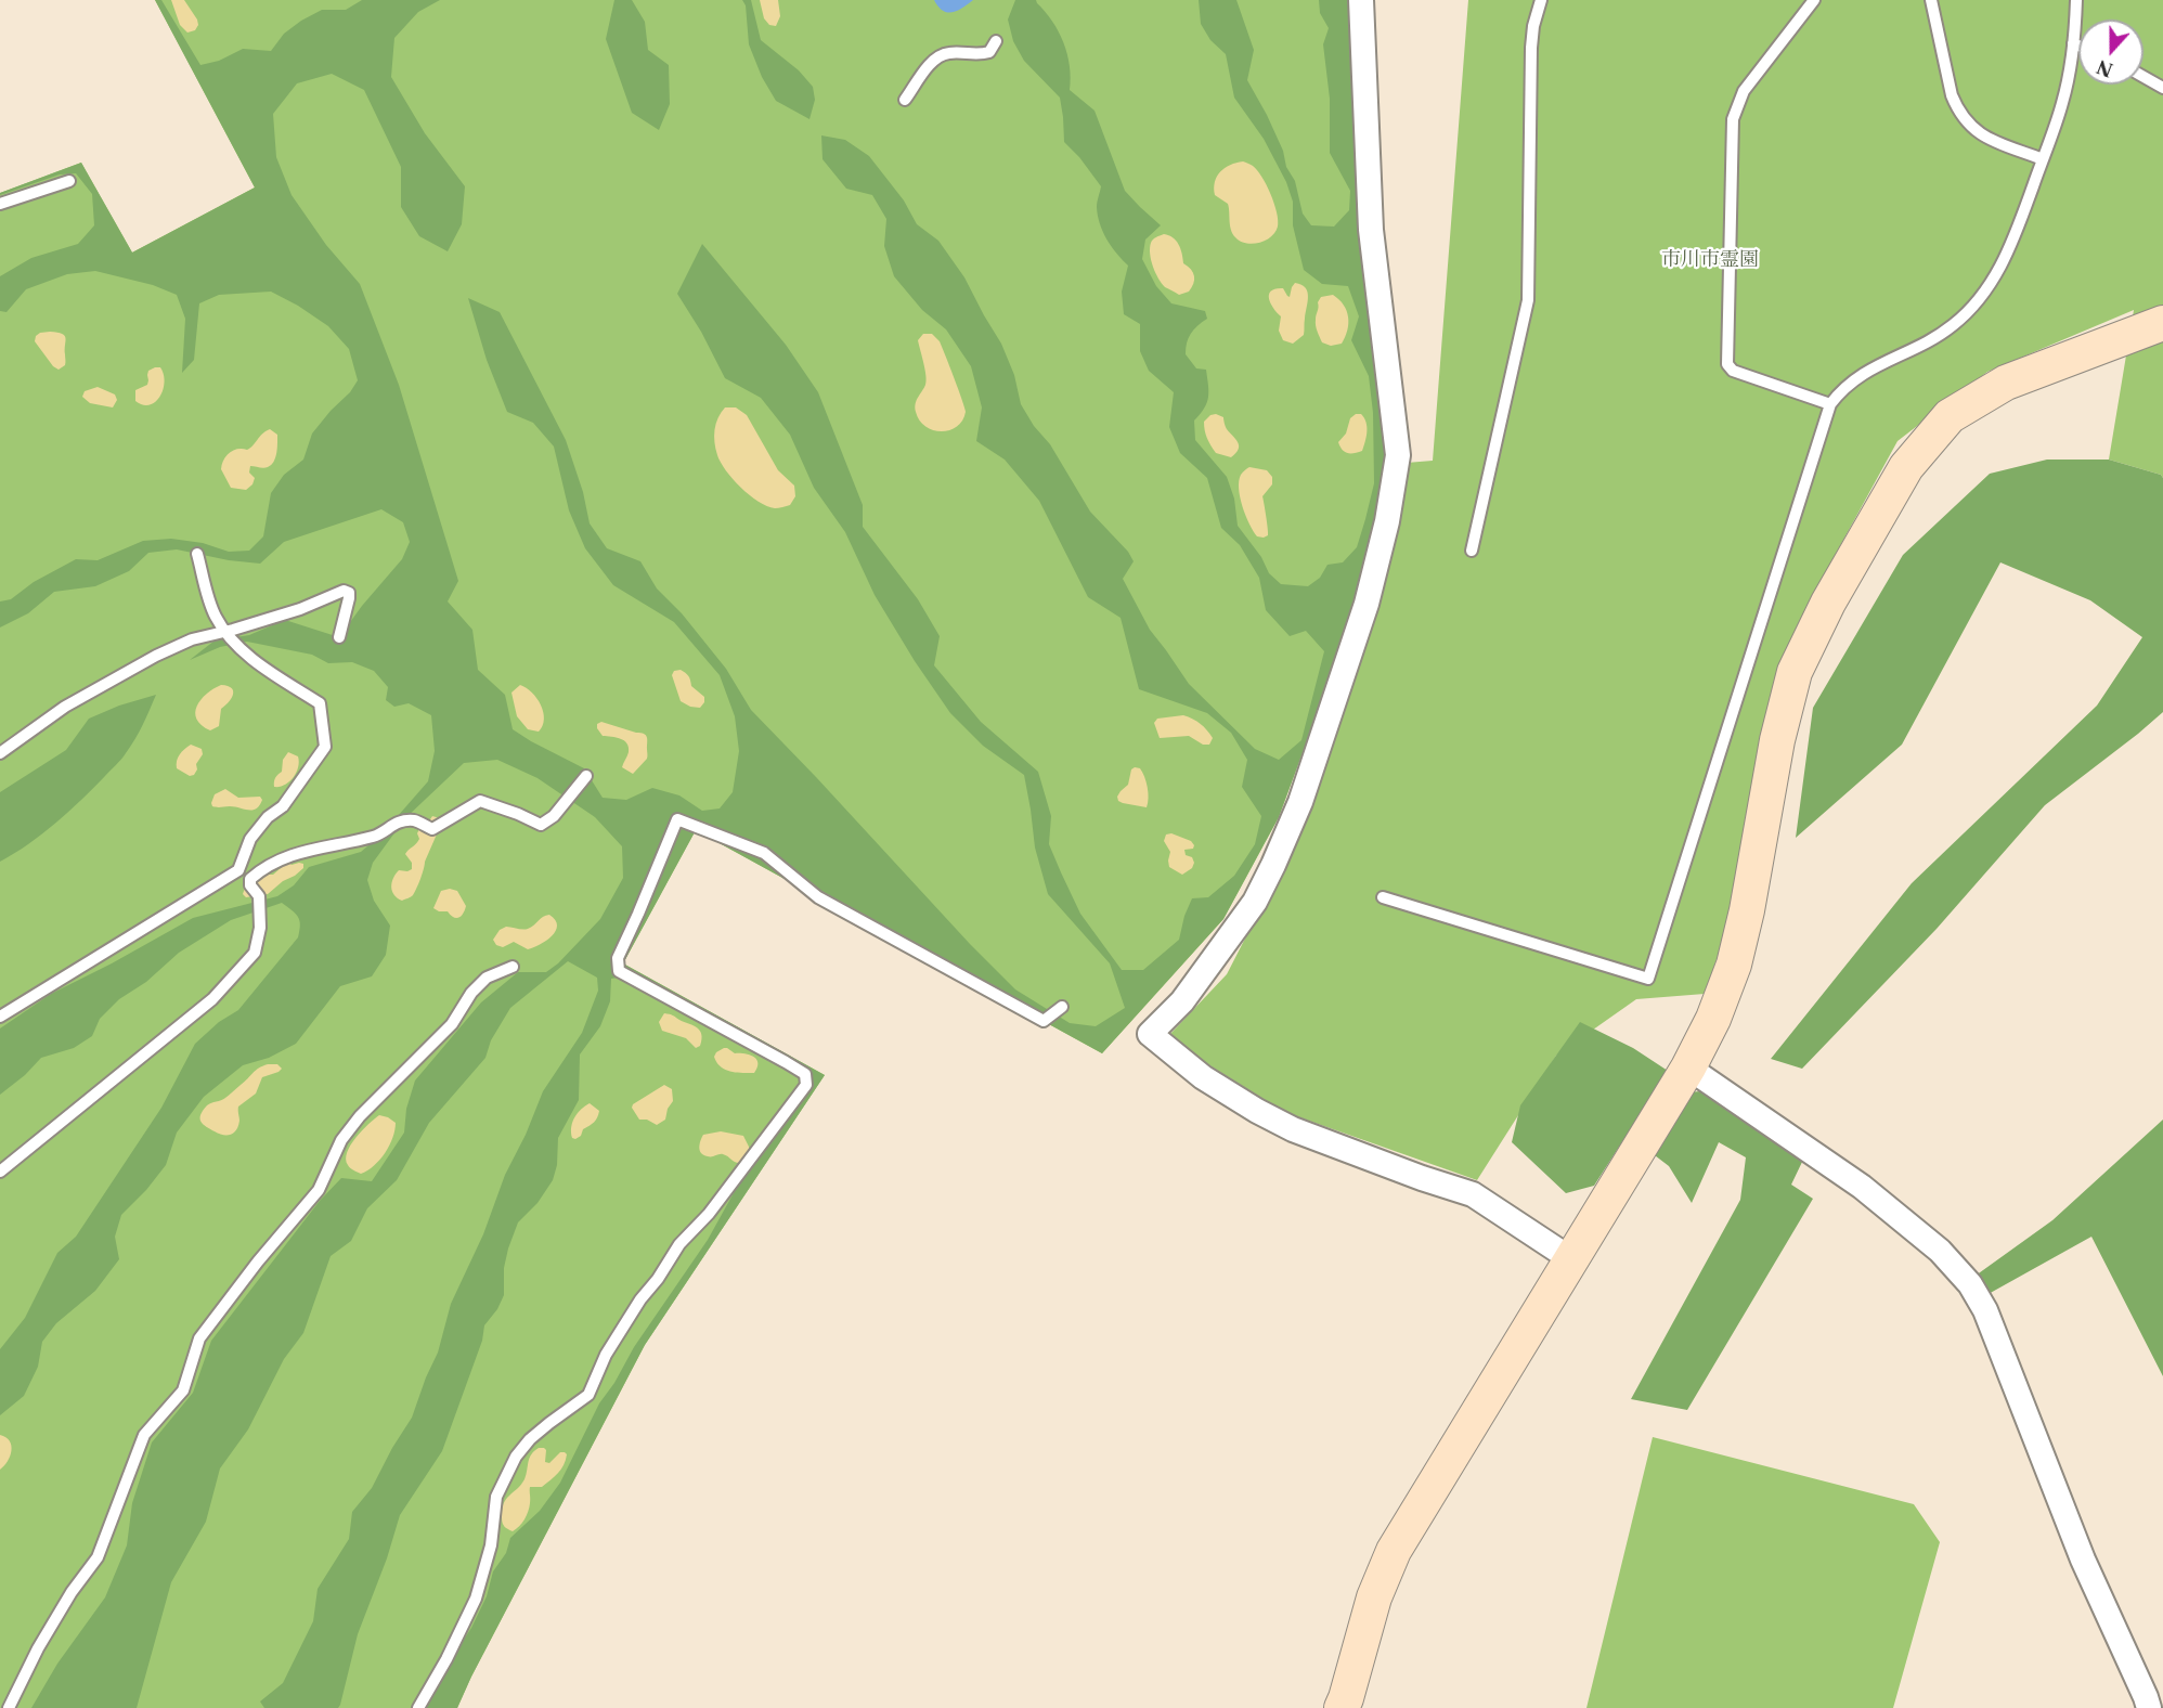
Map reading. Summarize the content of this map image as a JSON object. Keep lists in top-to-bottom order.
{
  "parks": ["市川市霊園"],
  "north": "bottom"
}
